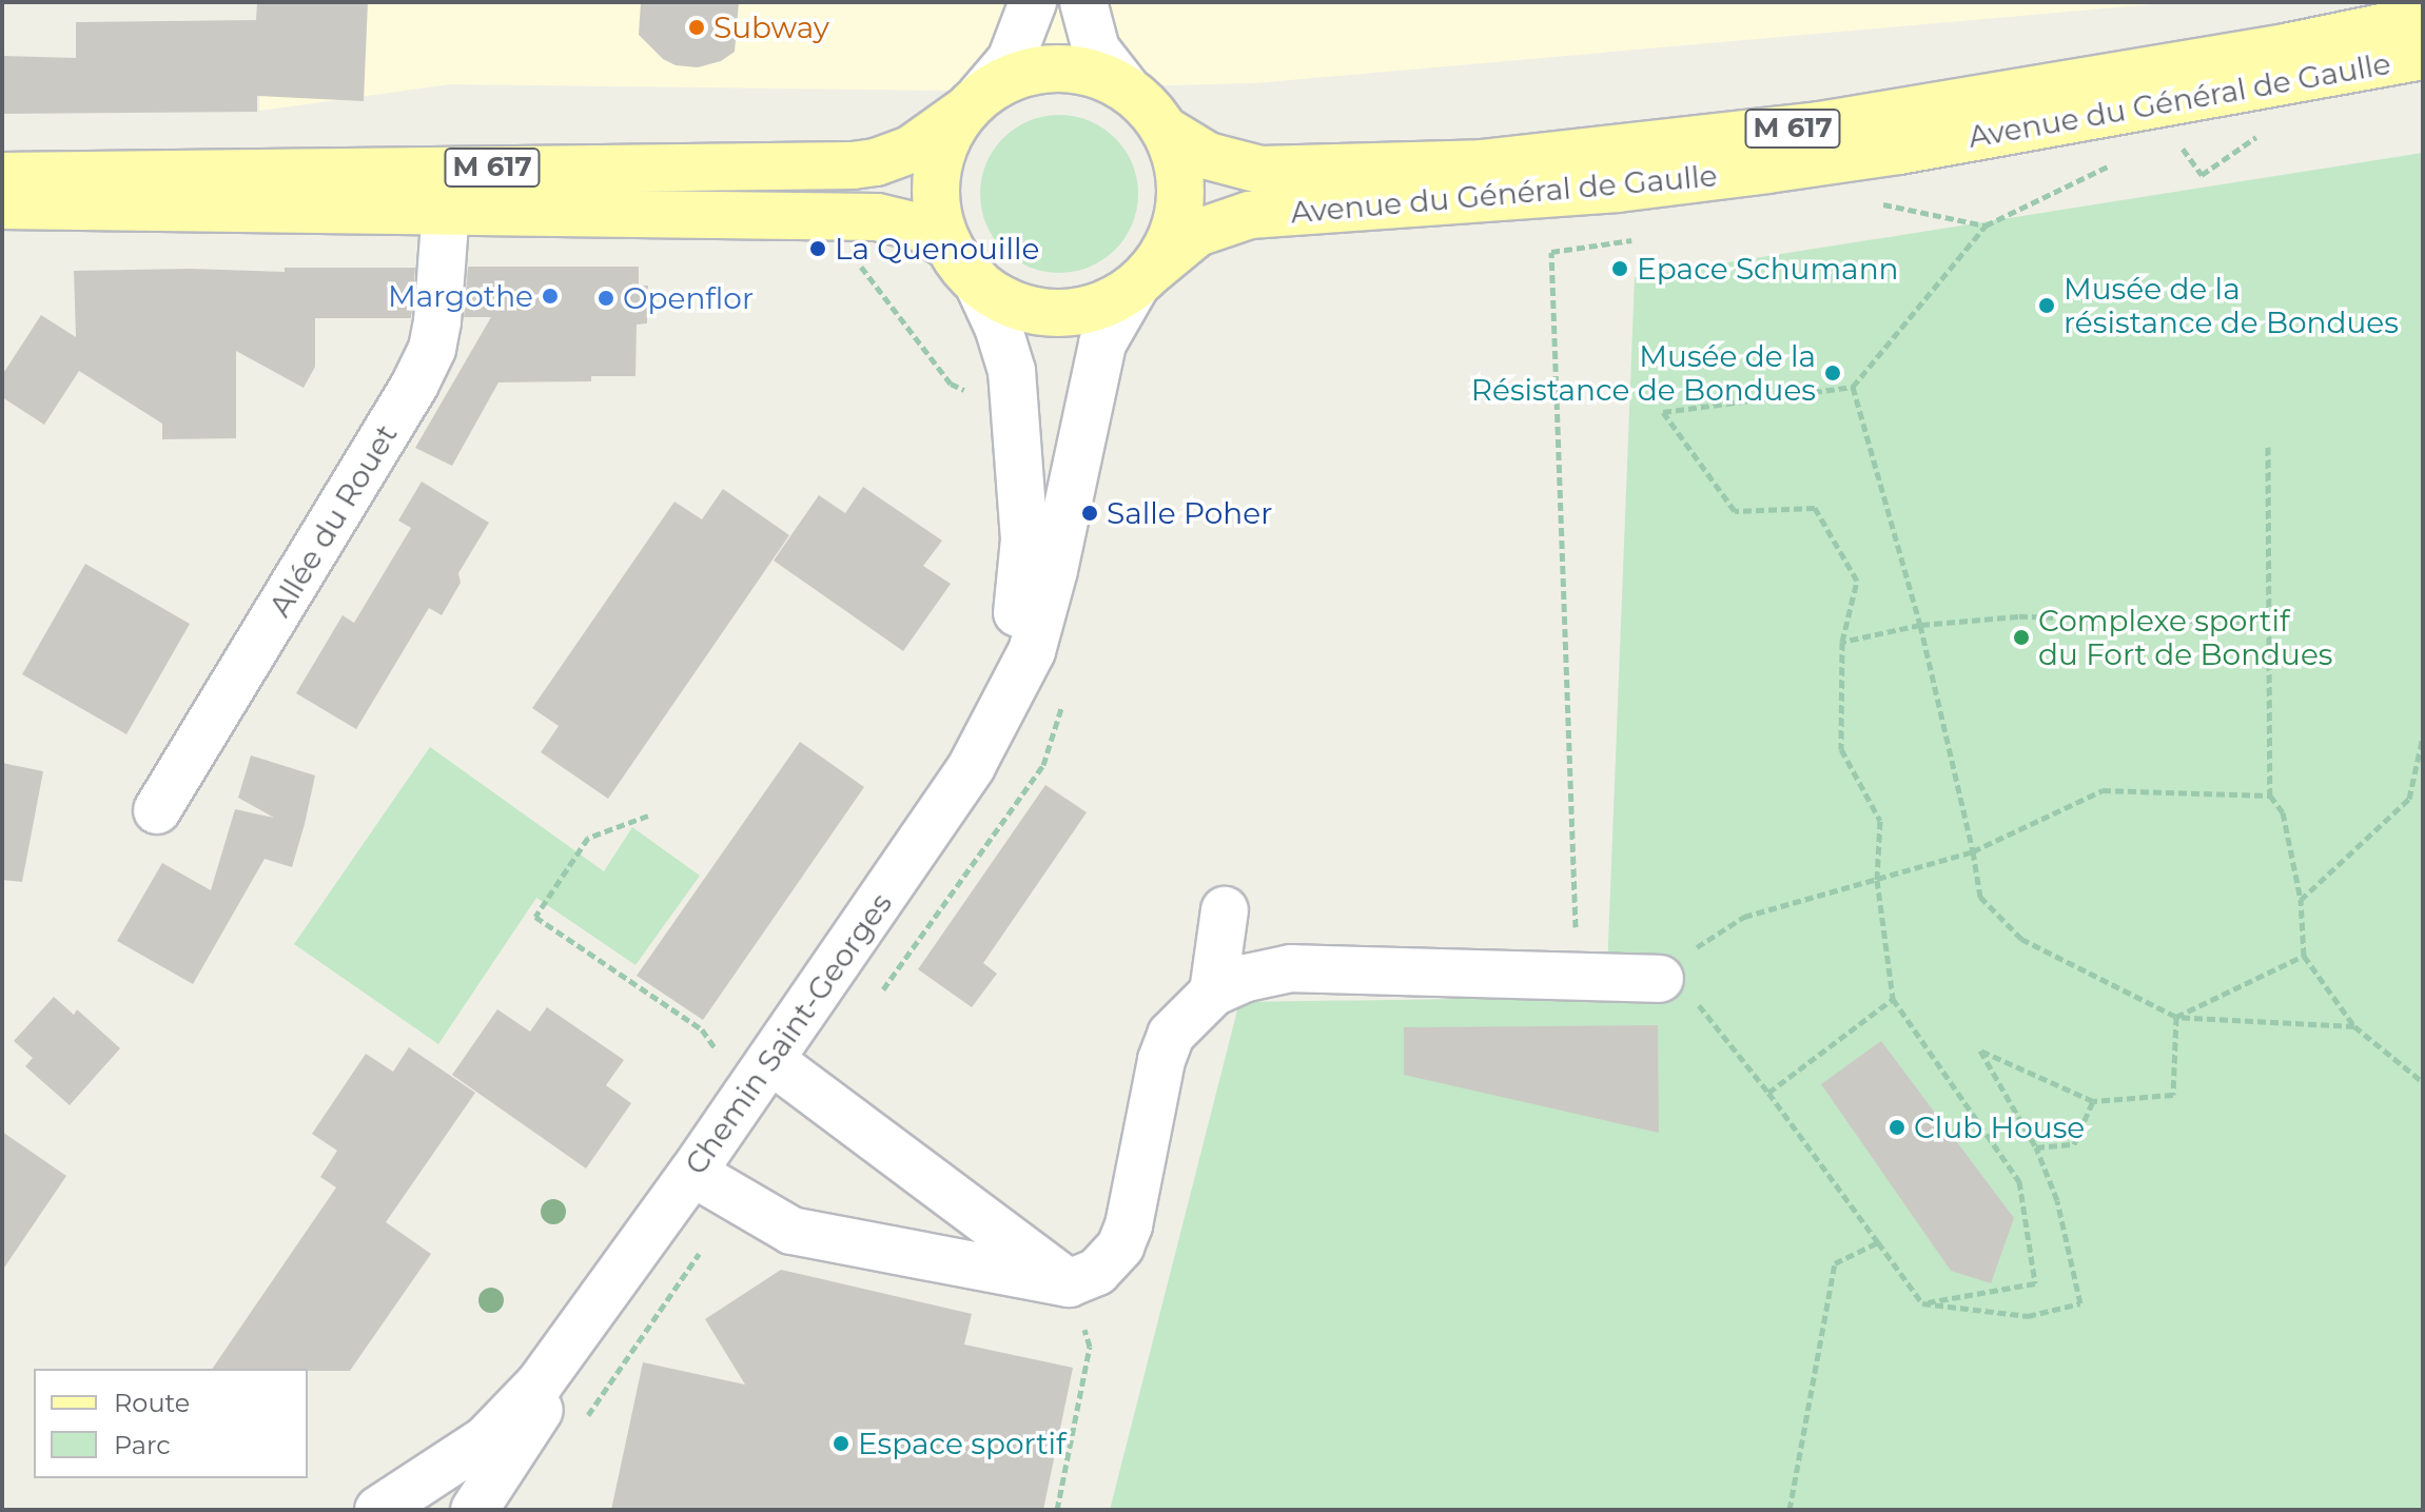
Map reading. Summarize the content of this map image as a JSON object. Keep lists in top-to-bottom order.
{
  "streets": {
    "main road": ["Avenue du Général de Gaulle", "M 617"],
    "street": ["Allée du Rouet", "Chemin Saint-Georges"]
  },
  "crossings": [
    ["Avenue du Général de Gaulle", "M 617"],
    ["Avenue du Général de Gaulle", "Chemin Saint-Georges"],
    ["M 617", "Allée du Rouet"],
    ["M 617", "Chemin Saint-Georges"]
  ],
  "places": [
    "Subway",
    "La Quenouille",
    "Epace Schumann",
    "Margothe",
    "Openflor",
    "Musée de la résistance de Bondues",
    "Musée de la Résistance de Bondues",
    "Salle Poher",
    "Complexe sportif du Fort de Bondues",
    "Club House",
    "Espace sportif"
  ],
  "legend": ["Route", "Parc"]
}
